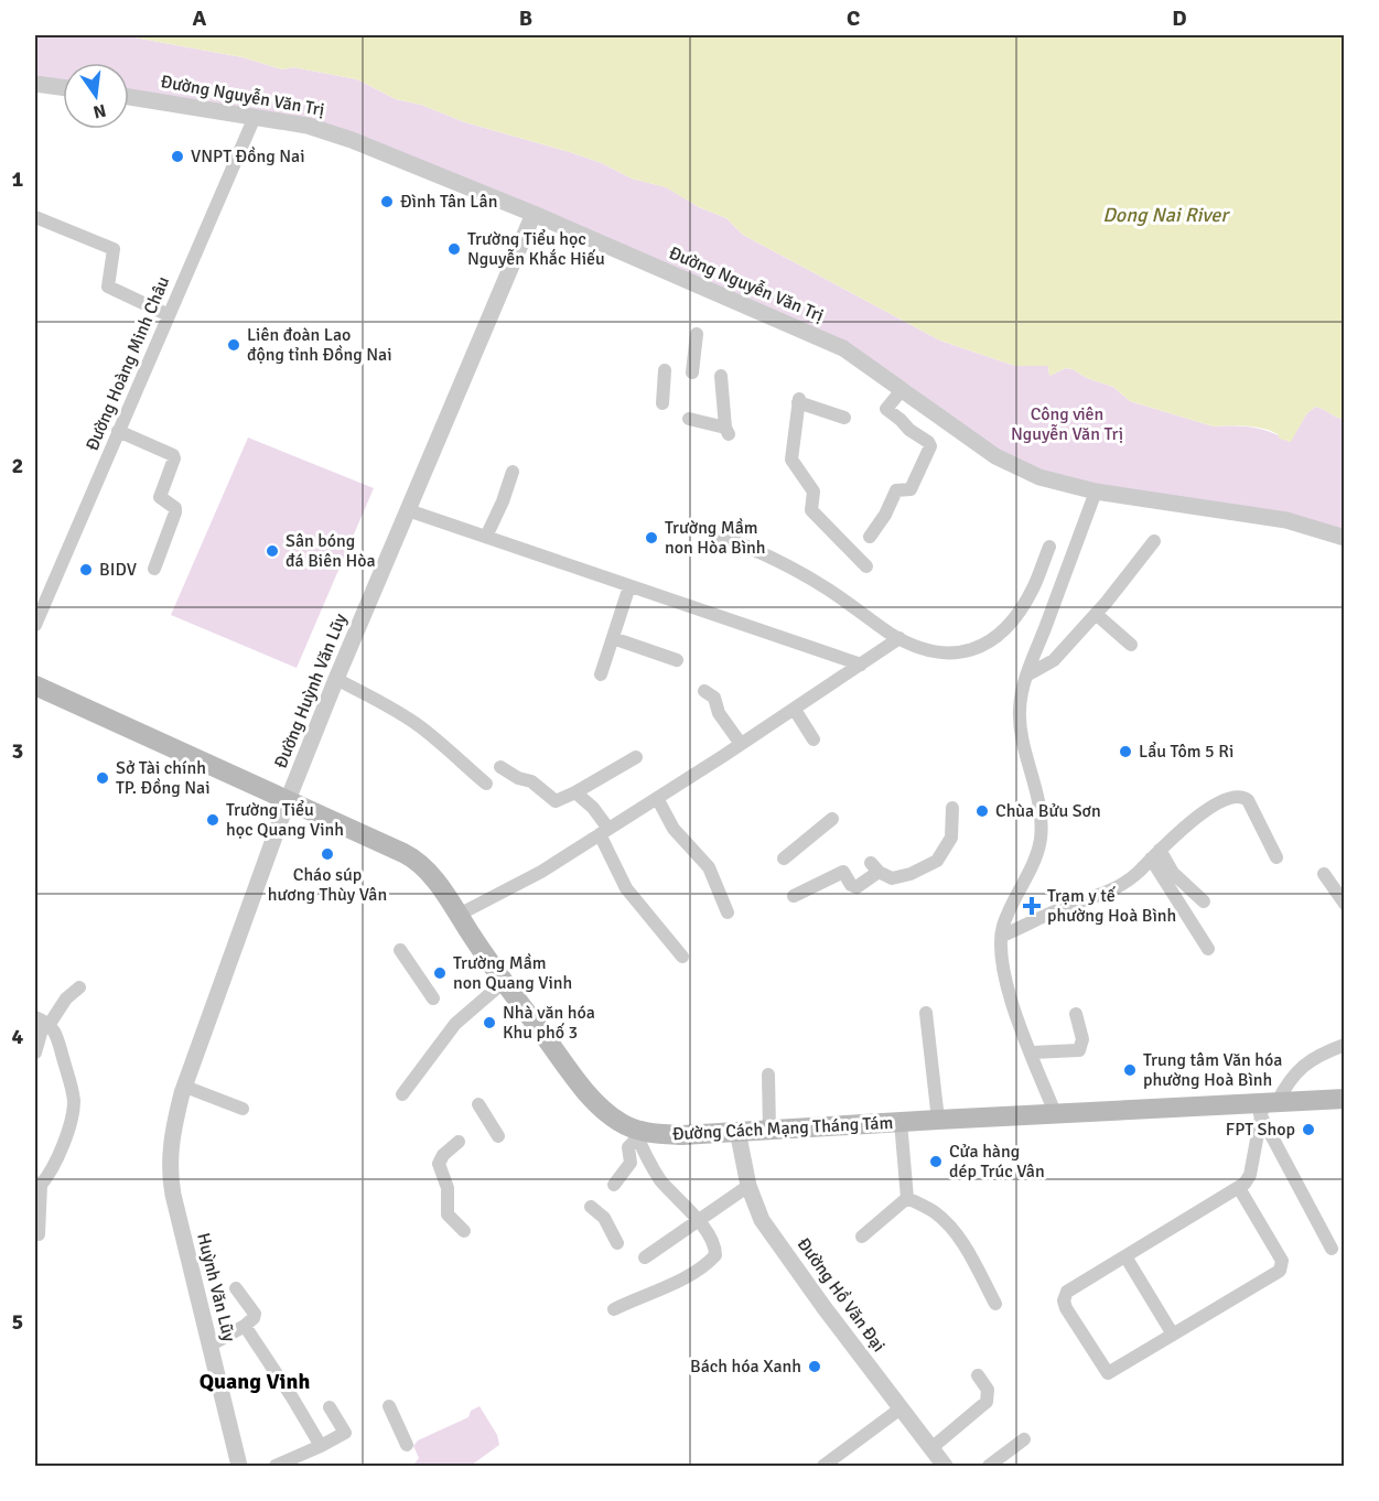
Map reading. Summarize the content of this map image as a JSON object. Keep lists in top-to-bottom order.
{
  "streets": {
    "main road": ["Đường Cách Mạng Tháng Tám"],
    "street": [
      "Đường Nguyễn Văn Trị",
      "Đường Hoàng Minh Châu",
      "Đường Huỳnh Văn Lũy",
      "Huỳnh Văn Lũy",
      "Đường Hồ Văn Đại"
    ]
  },
  "crossings": [
    ["Đường Nguyễn Văn Trị", "Đường Hoàng Minh Châu"],
    ["Đường Nguyễn Văn Trị", "Đường Huỳnh Văn Lũy"],
    ["Đường Huỳnh Văn Lũy", "Đường Cách Mạng Tháng Tám"],
    ["Đường Huỳnh Văn Lũy", "Huỳnh Văn Lũy"],
    ["Đường Cách Mạng Tháng Tám", "Đường Hồ Văn Đại"]
  ],
  "districts": ["Quang Vinh"],
  "water": ["Dong Nai River"],
  "parks": ["Công viên Nguyễn Văn Trị"],
  "places": {
    "other": [
      "VNPT Đồng Nai",
      "Đình Tân Lân",
      "Trường Tiểu học Nguyễn Khắc Hiếu",
      "Liên đoàn Lao động tỉnh Đồng Nai",
      "Trường Mầm non Hòa Bình",
      "Sân bóng đá Biên Hòa",
      "BIDV",
      "Lẩu Tôm 5 Ri",
      "Sở Tài chính TP. Đồng Nai",
      "Chùa Bửu Sơn",
      "Trường Tiểu học Quang Vinh",
      "Cháo súp hương Thùy Vân",
      "Trường Mầm non Quang Vinh",
      "Nhà văn hóa Khu phố 3",
      "Trung tâm Văn hóa phường Hoà Bình",
      "FPT Shop",
      "Cửa hàng dép Trúc Vân",
      "Bách hóa Xanh"
    ],
    "health": ["Trạm y tế phường Hoà Bình"]
  },
  "north": "bottom",
  "grid": {
    "columns": [
      "A",
      "B",
      "C",
      "D"
    ],
    "rows": [
      "1",
      "2",
      "3",
      "4",
      "5"
    ]
  }
}
